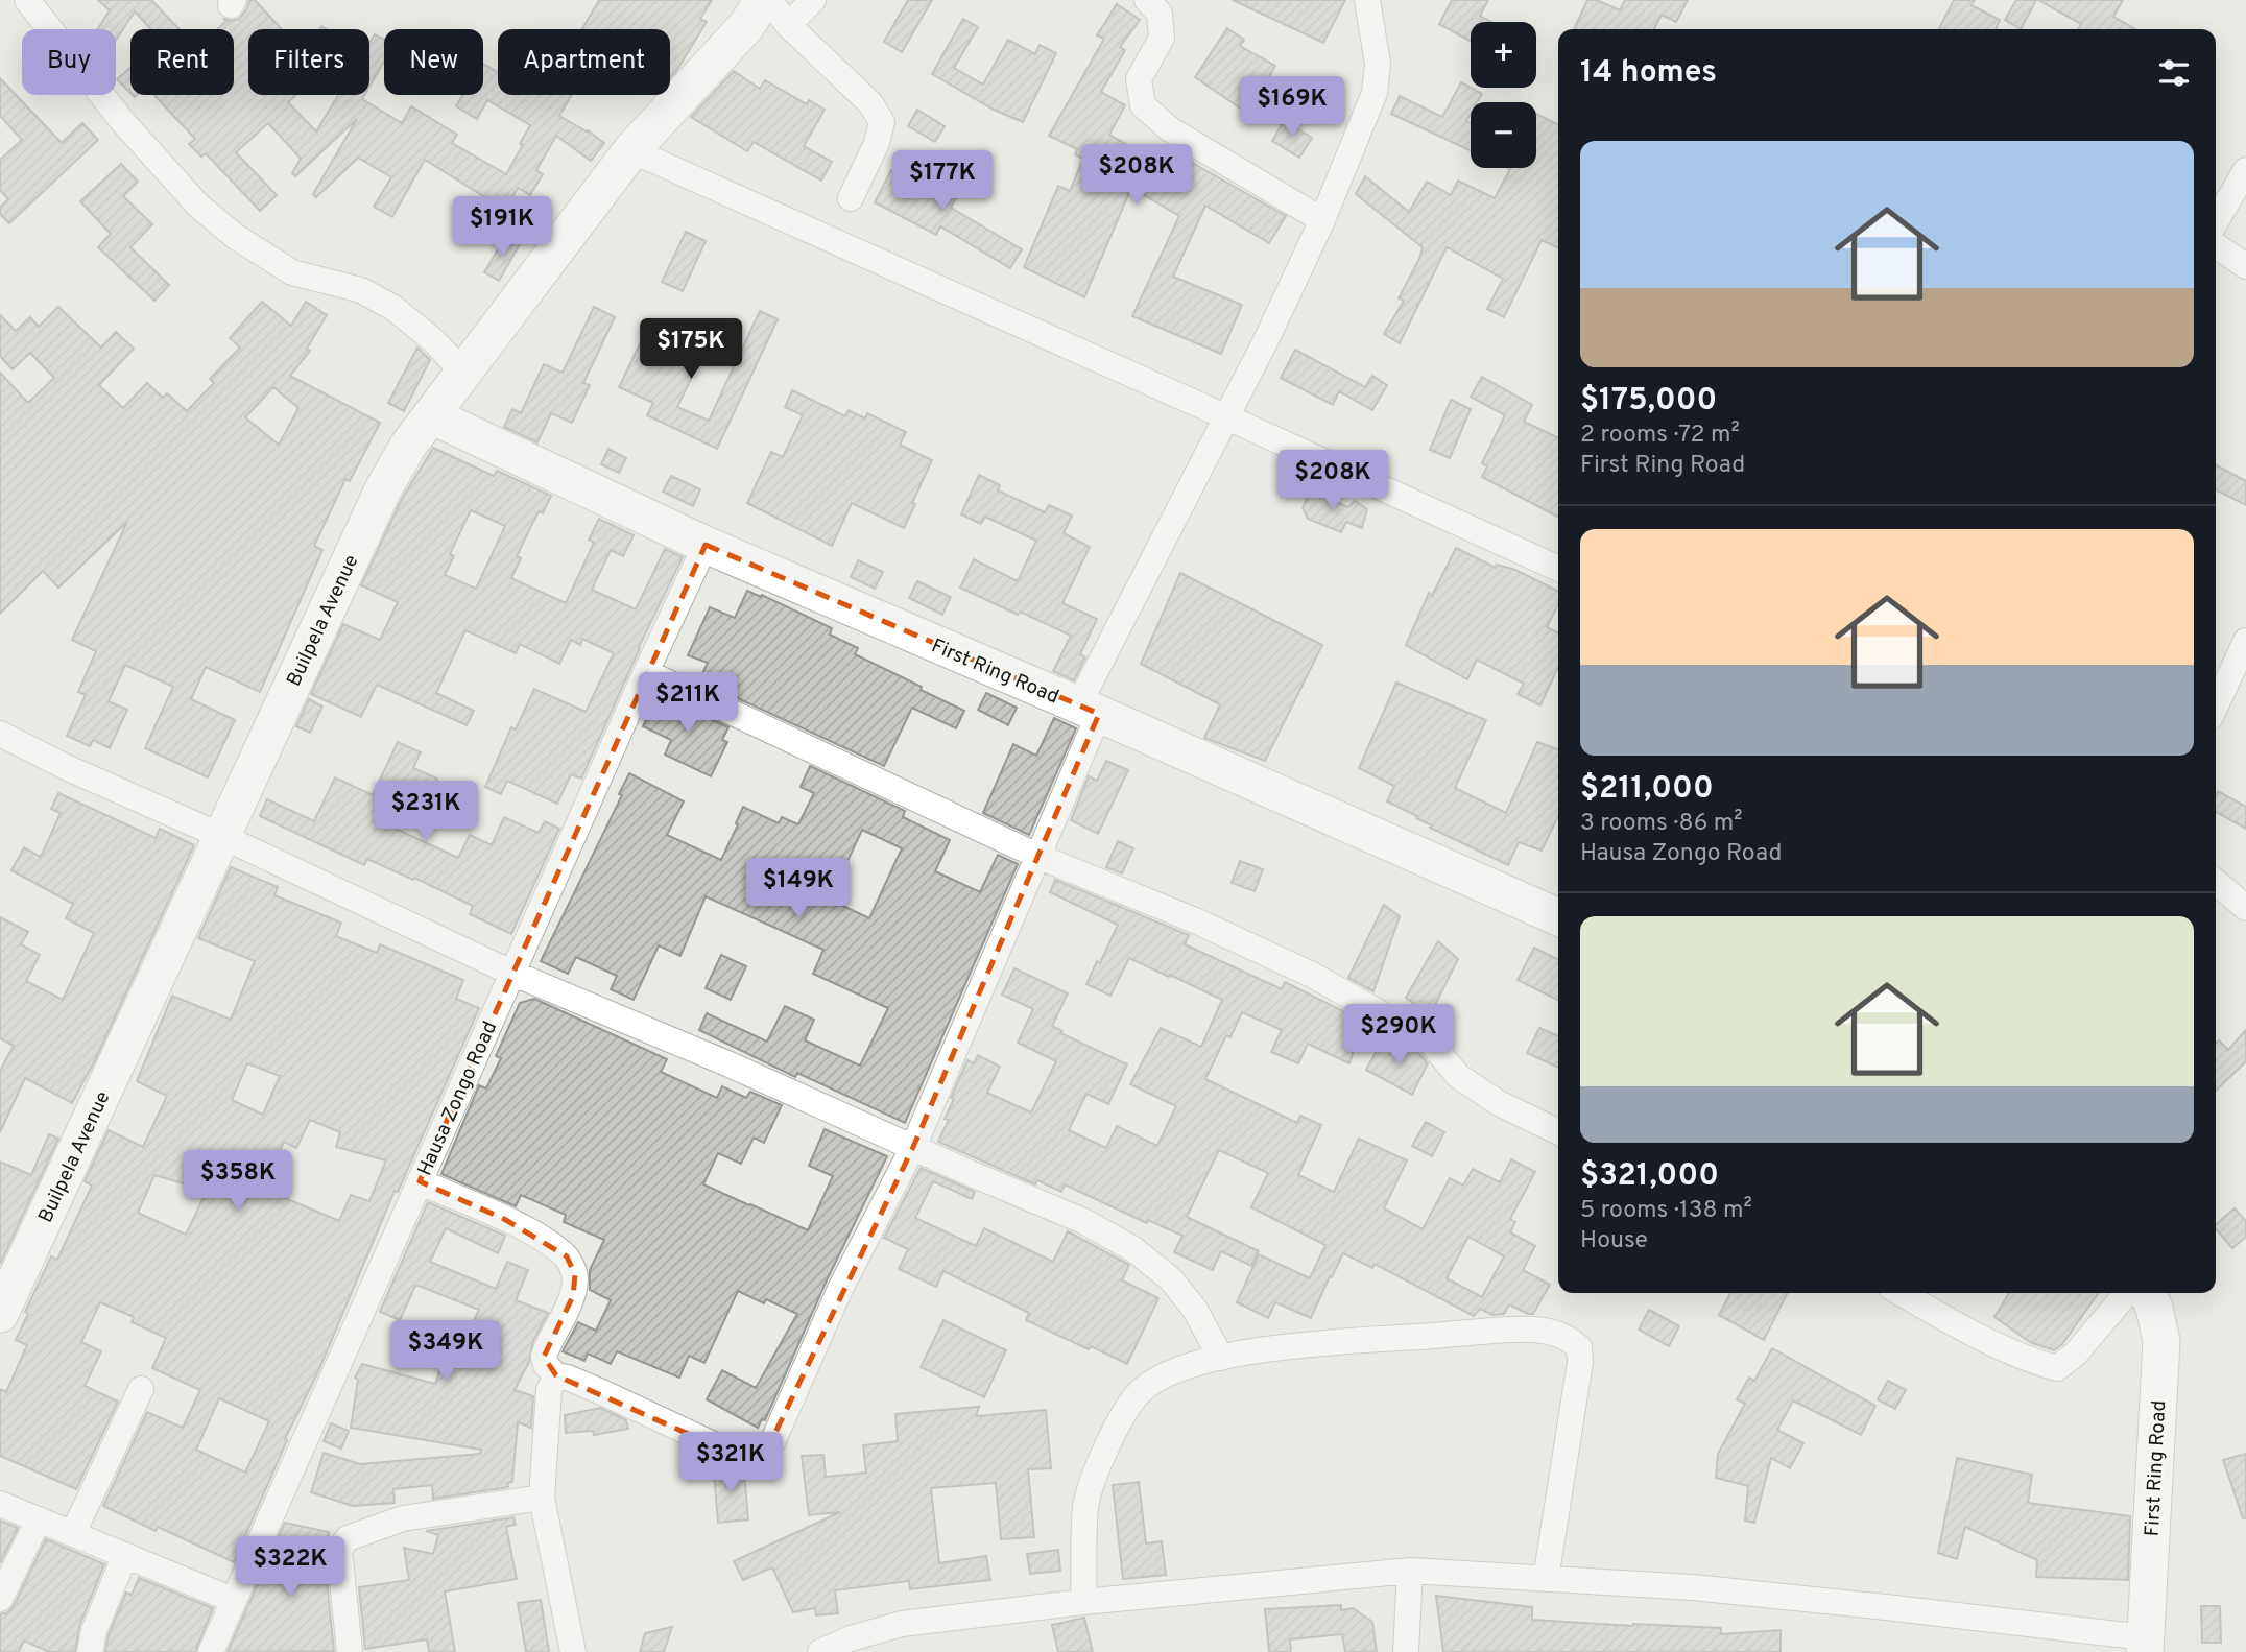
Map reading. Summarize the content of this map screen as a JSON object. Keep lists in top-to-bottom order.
{
  "streets": {
    "street": ["Builpela Avenue", "First Ring Road", "Hausa Zongo Road"]
  },
  "crossings": [
    ["Builpela Avenue", "First Ring Road"],
    ["First Ring Road", "Hausa Zongo Road"]
  ],
  "page": {
    "map_buttons": ["+", "−"],
    "chip": [
      "Buy",
      "Rent",
      "Filters",
      "New",
      "Apartment"
    ],
    "heading": "14 homes",
    "price": [
      "$169K",
      "$208K",
      "$177K",
      "$191K",
      "$175K",
      "$208K",
      "$211K",
      "$231K",
      "$149K",
      "$290K",
      "$358K",
      "$349K",
      "$321K",
      "$322K"
    ],
    "list": [
      {
        "name": "$175,000",
        "note": "2 rooms · 72 m² · First Ring Road"
      },
      {
        "name": "$211,000",
        "note": "3 rooms · 86 m² · Hausa Zongo Road"
      },
      {
        "name": "$321,000",
        "note": "5 rooms · 138 m² · House"
      }
    ]
  }
}
